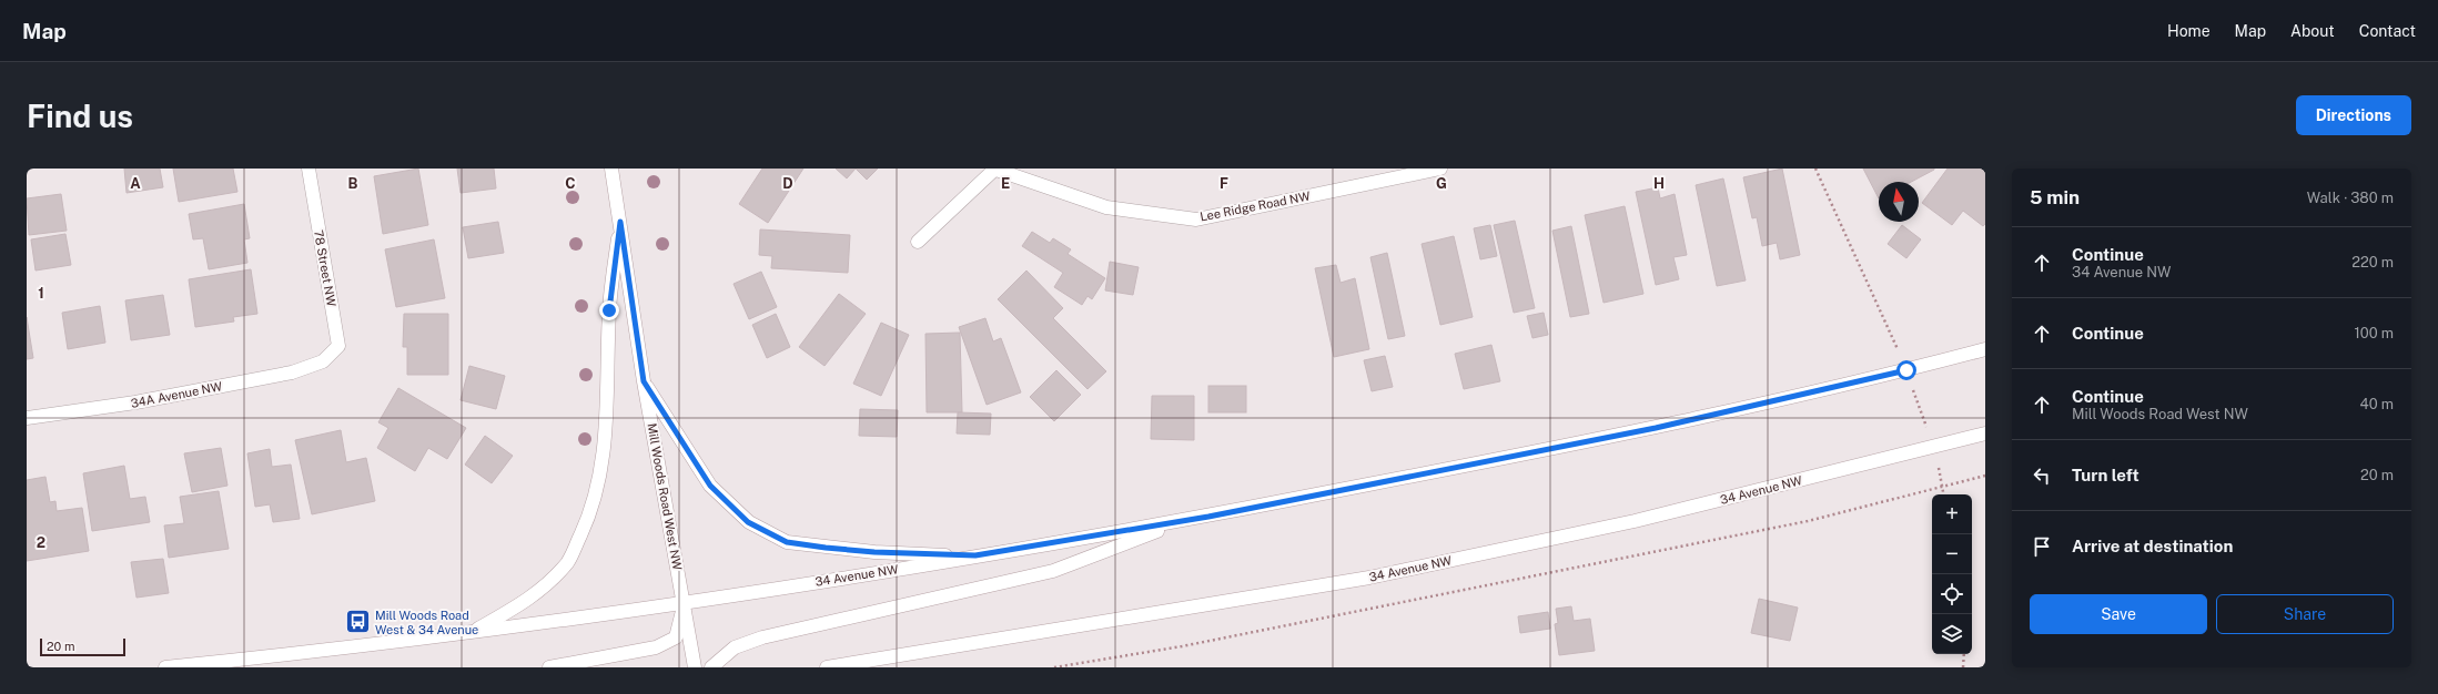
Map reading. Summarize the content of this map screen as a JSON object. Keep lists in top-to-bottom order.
{
  "streets": {
    "main road": [
      "Lee Ridge Road NW",
      "78 Street NW",
      "34A Avenue NW",
      "34 Avenue NW",
      "Mill Woods Road West NW"
    ]
  },
  "crossings": [
    ["78 Street NW", "34A Avenue NW"],
    ["34 Avenue NW", "Mill Woods Road West NW"]
  ],
  "places": {
    "bus stop": ["Mill Woods Road West & 34 Avenue"]
  },
  "scale_bar": "20 m",
  "north": "top",
  "page": {
    "header": "Map",
    "nav": [
      "Home",
      "Map",
      "About",
      "Contact"
    ],
    "buttons": [
      "Directions",
      ["Save", "Share"]
    ],
    "title": "Find us",
    "heading": ["5 min", "Walk · 380 m"],
    "list": [
      ["Continue", "34 Avenue NW", "220 m"],
      ["Continue", "100 m"],
      ["Continue", "Mill Woods Road West NW", "40 m"],
      ["Turn left", "20 m"],
      "Arrive at destination"
    ],
    "map_buttons": ["+", "−"],
    "scale": "20 m"
  },
  "grid": {
    "columns": [
      "A",
      "B",
      "C",
      "D",
      "E",
      "F",
      "G",
      "H"
    ],
    "rows": ["1", "2"]
  }
}
